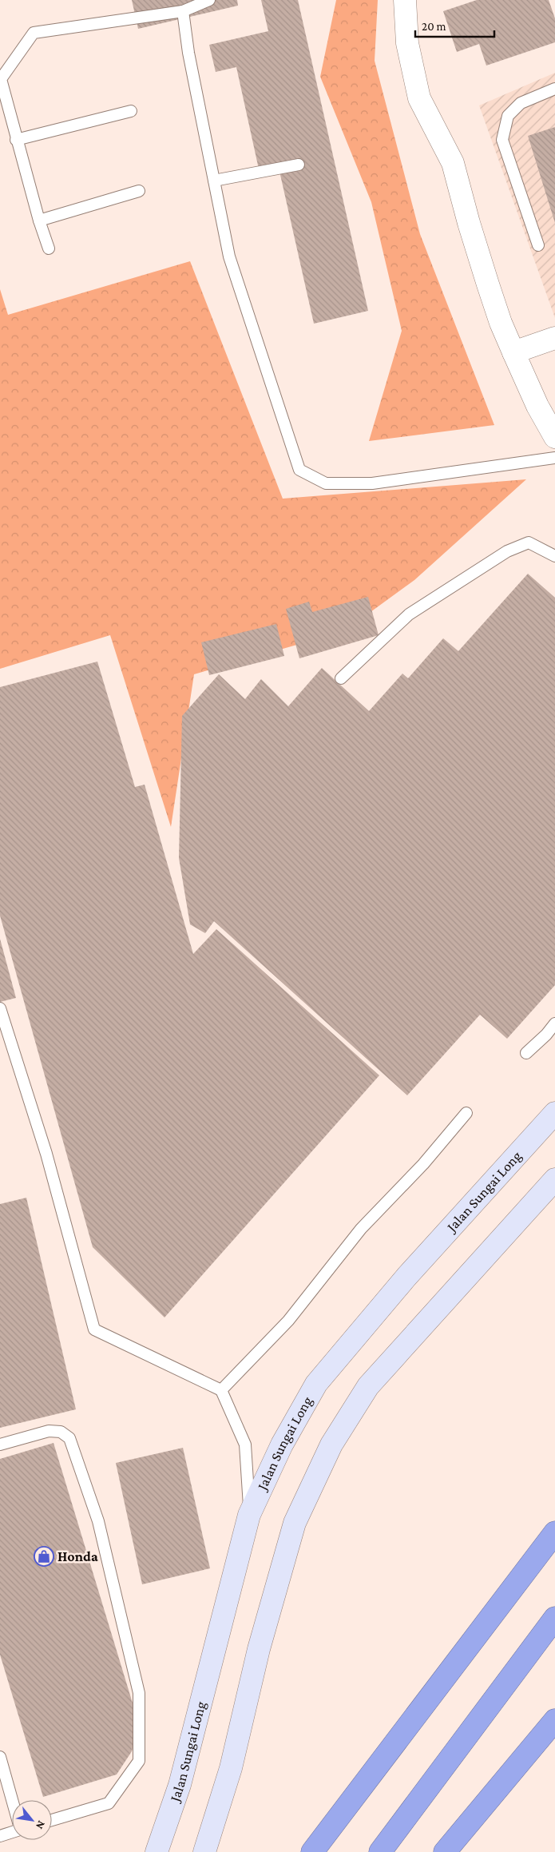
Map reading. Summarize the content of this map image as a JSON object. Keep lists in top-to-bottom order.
{
  "streets": {
    "street": ["Jalan Sungai Long"]
  },
  "places": {
    "shop": ["Honda"]
  },
  "scale_bar": "20 m",
  "north": "bottom right"
}
